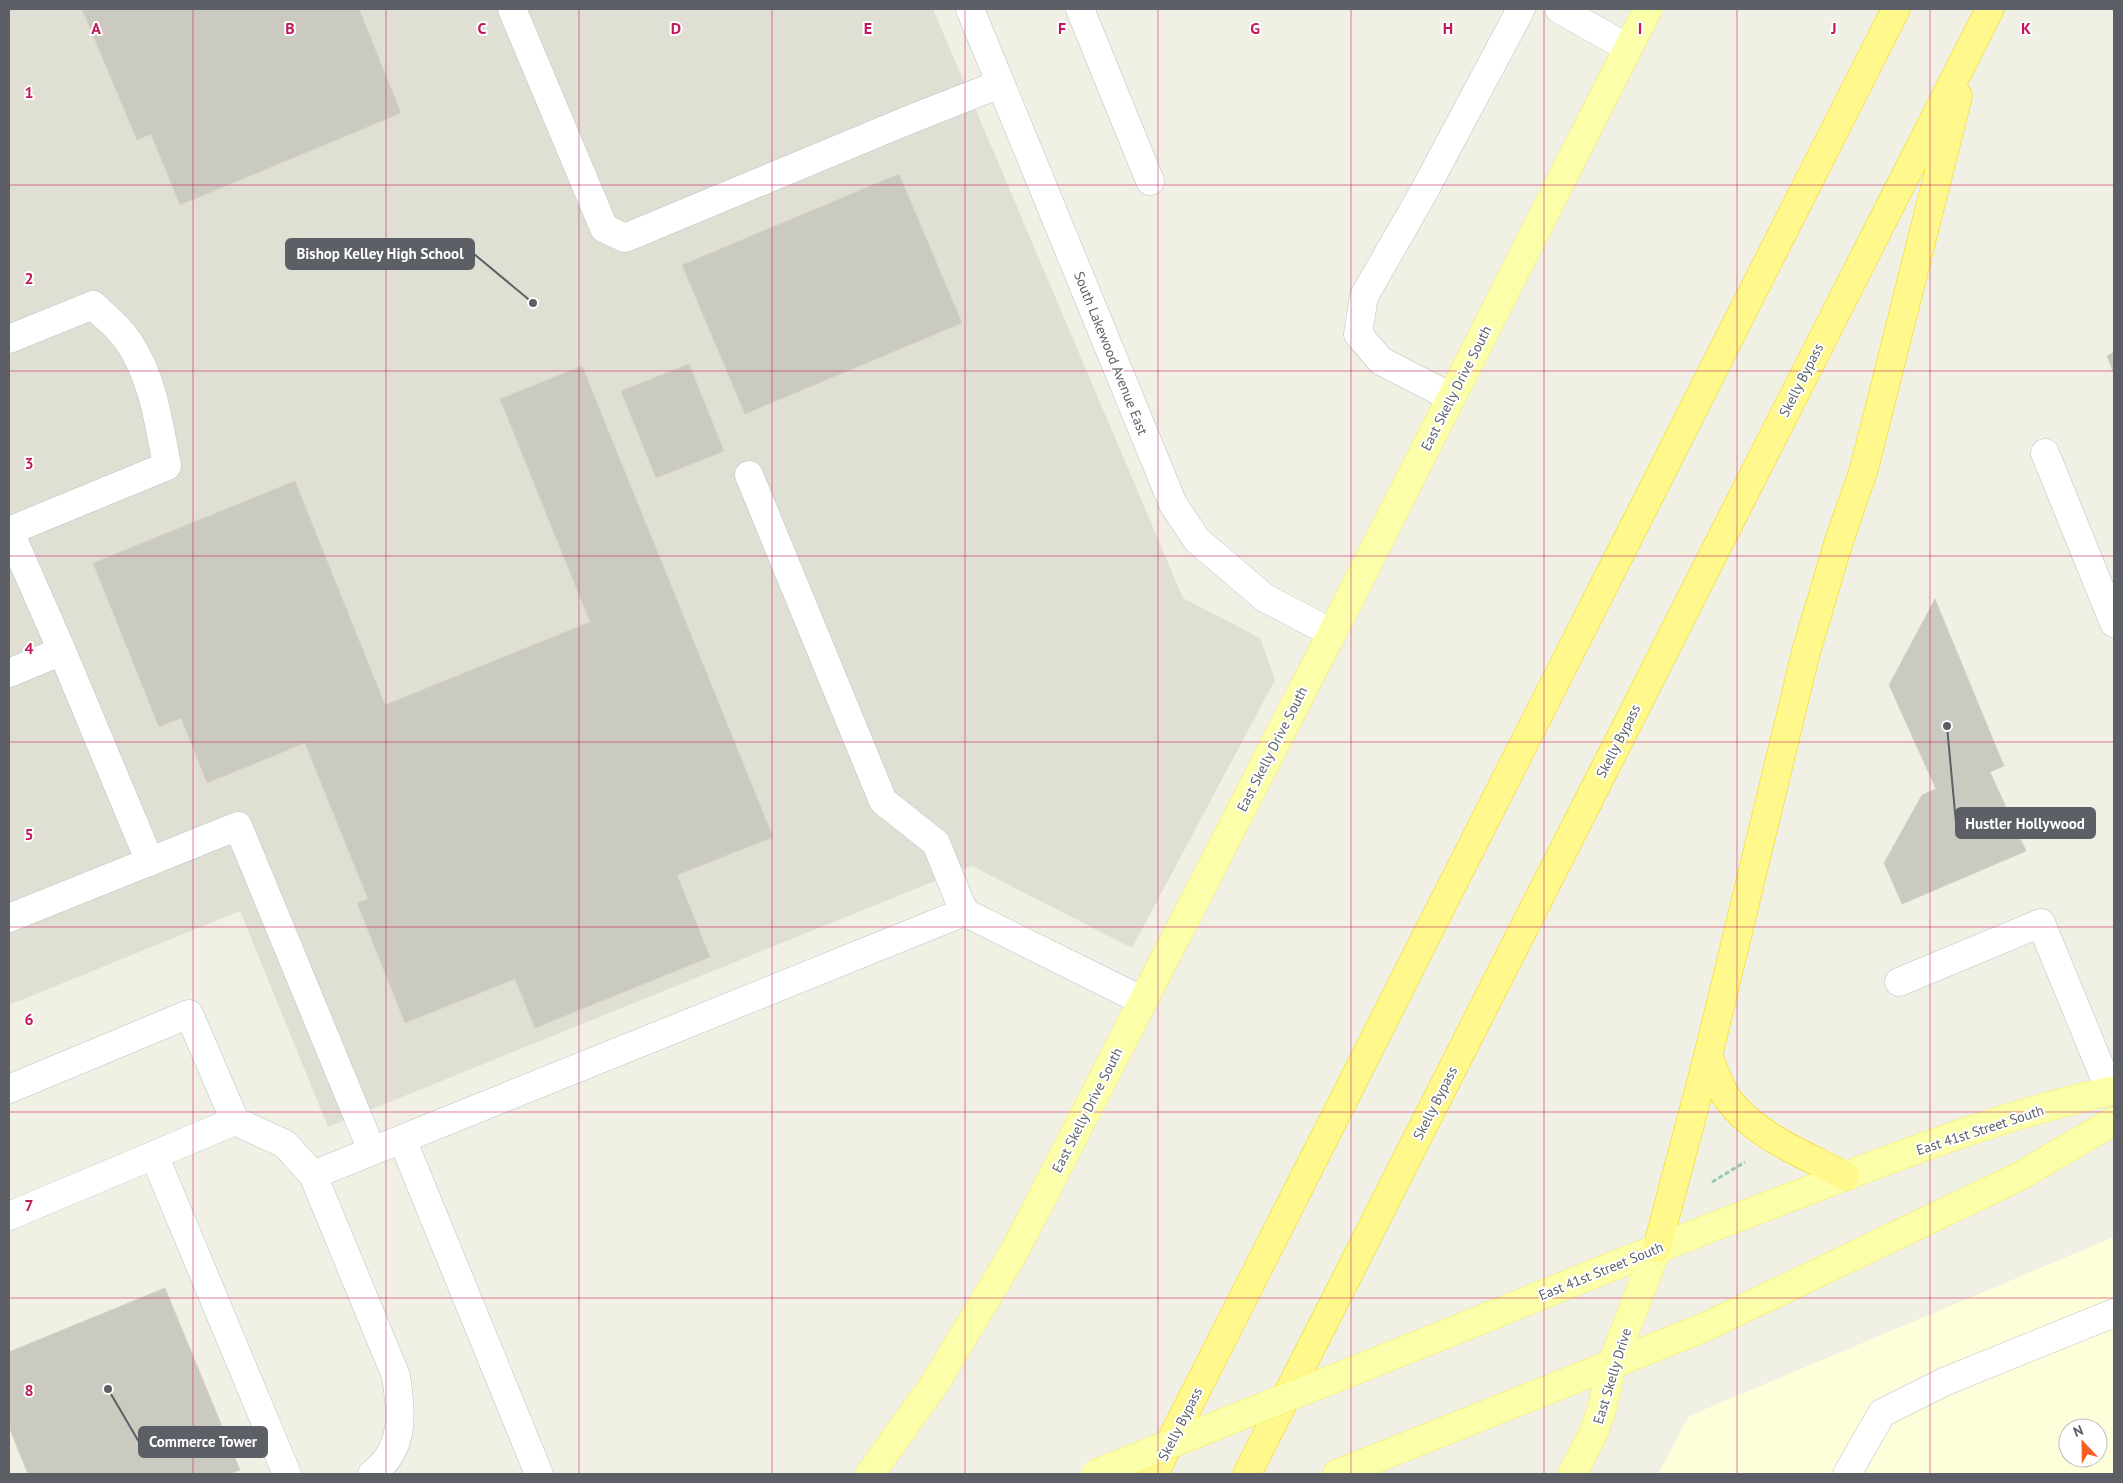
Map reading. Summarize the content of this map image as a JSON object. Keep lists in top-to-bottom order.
{
  "streets": {
    "highway": ["Skelly Bypass"],
    "main road": ["East Skelly Drive South", "East 41st Street South", "East Skelly Drive"],
    "street": ["South Lakewood Avenue East"]
  },
  "crossings": [
    ["South Lakewood Avenue East", "East Skelly Drive South"],
    ["East 41st Street South", "East Skelly Drive"]
  ],
  "places": ["Bishop Kelley High School", "Hustler Hollywood", "Commerce Tower"],
  "north": "top",
  "grid": {
    "columns": [
      "A",
      "B",
      "C",
      "D",
      "E",
      "F",
      "G",
      "H",
      "I",
      "J",
      "K"
    ],
    "rows": [
      "1",
      "2",
      "3",
      "4",
      "5",
      "6",
      "7",
      "8"
    ]
  }
}
